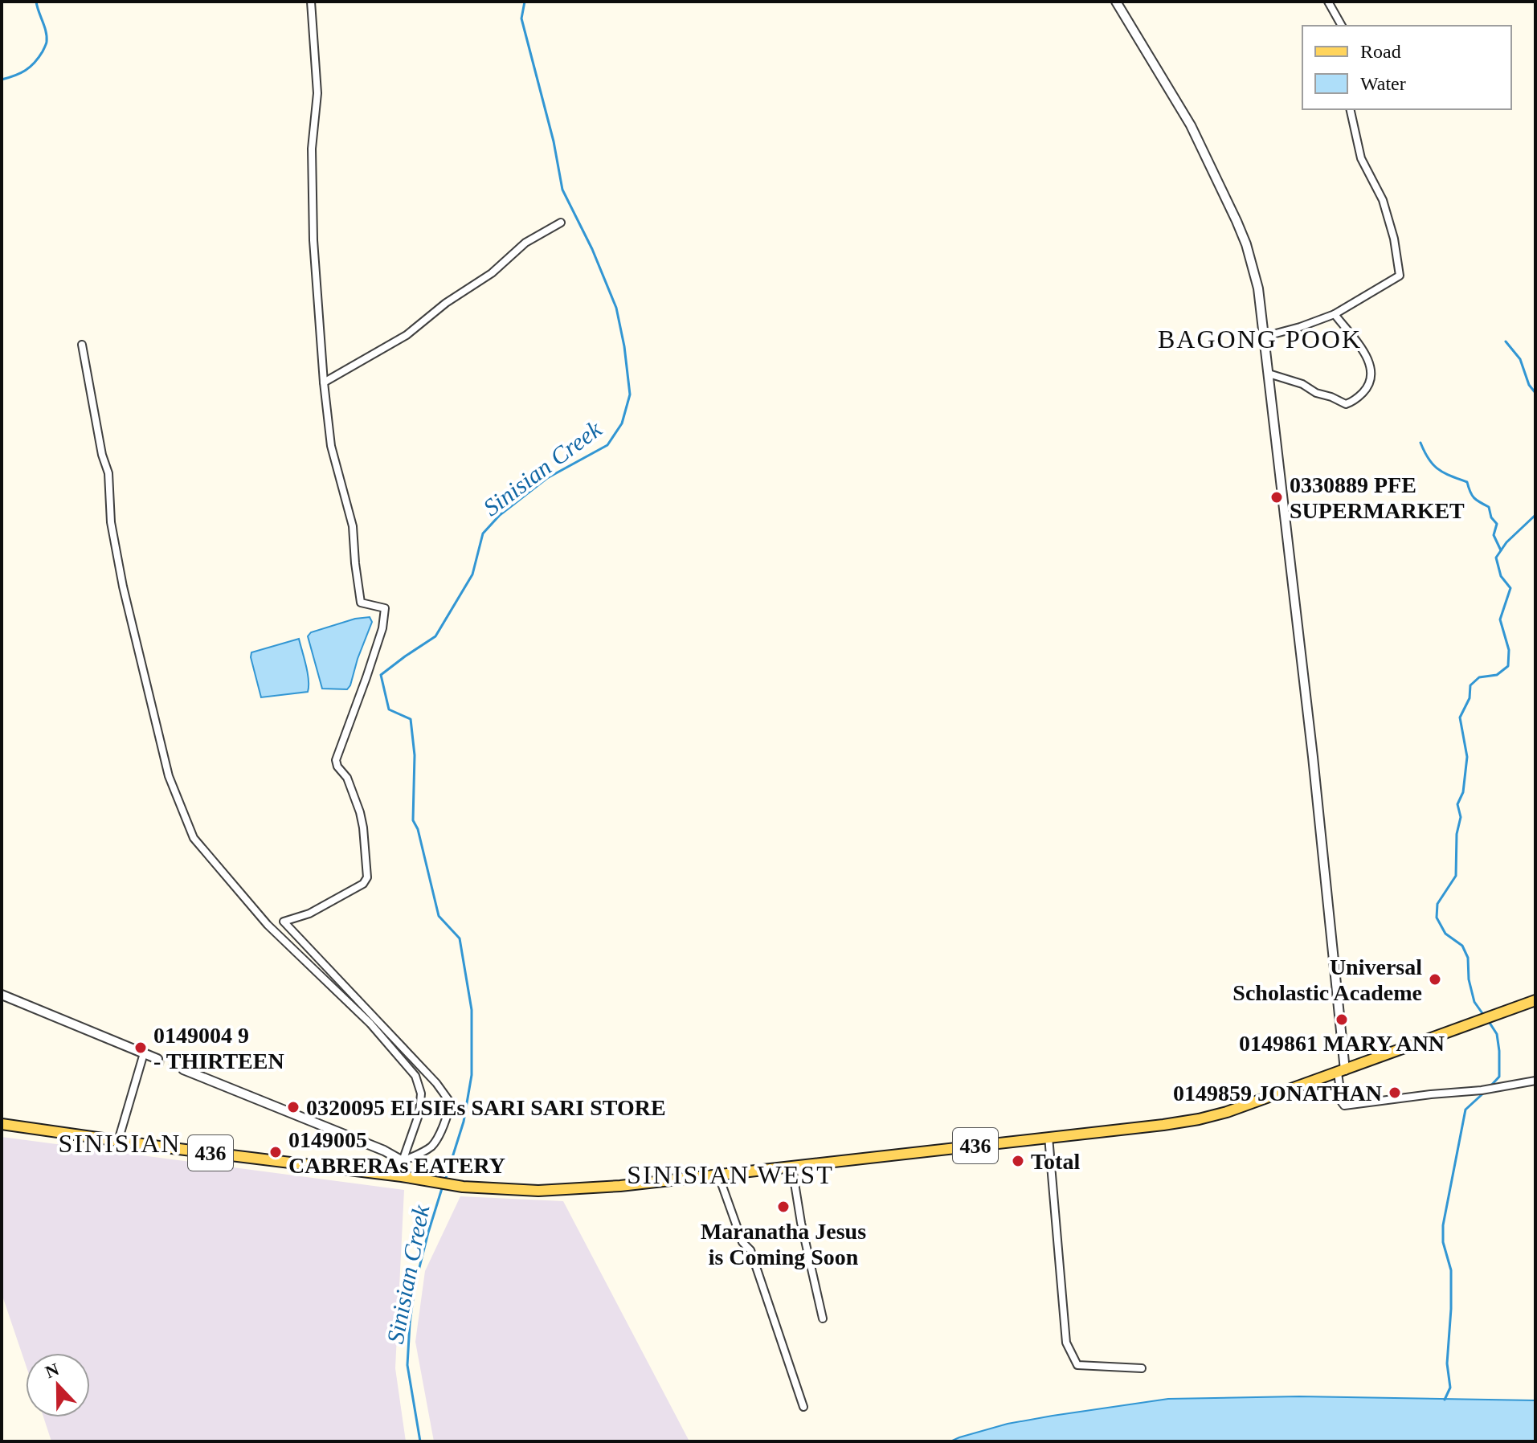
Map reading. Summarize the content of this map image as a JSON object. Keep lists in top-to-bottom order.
{
  "streets": {
    "main road": ["436"]
  },
  "districts": ["BAGONG POOK", "SINISIAN", "SINISIAN WEST"],
  "water": ["Sinisian Creek"],
  "places": [
    "0330889 PFE SUPERMARKET",
    "Universal Scholastic Academe",
    "0149861 MARY ANN",
    "0149004 9 - THIRTEEN",
    "0149859 JONATHAN",
    "0320095 ELSIEs SARI SARI STORE",
    "0149005 CABRERAs EATERY",
    "Total",
    "Maranatha Jesus is Coming Soon"
  ],
  "legend": ["Road", "Water"],
  "north": "top"
}
